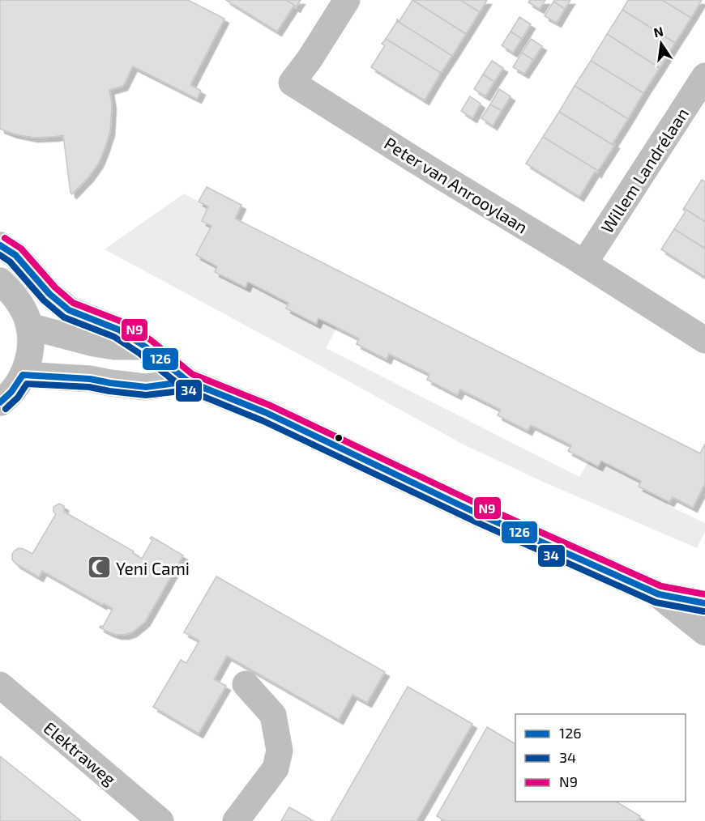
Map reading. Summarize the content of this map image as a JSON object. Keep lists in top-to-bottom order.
{
  "streets": {
    "street": ["Willem Landrélaan", "Peter van Anrooylaan", "Elektraweg"]
  },
  "crossings": [
    ["Willem Landrélaan", "Peter van Anrooylaan"]
  ],
  "places": {
    "mosque": ["Yeni Cami"]
  },
  "lines": ["transit line N9", "transit line 126", "transit line 34"],
  "legend": ["126", "34", "N9"],
  "north": "top"
}
